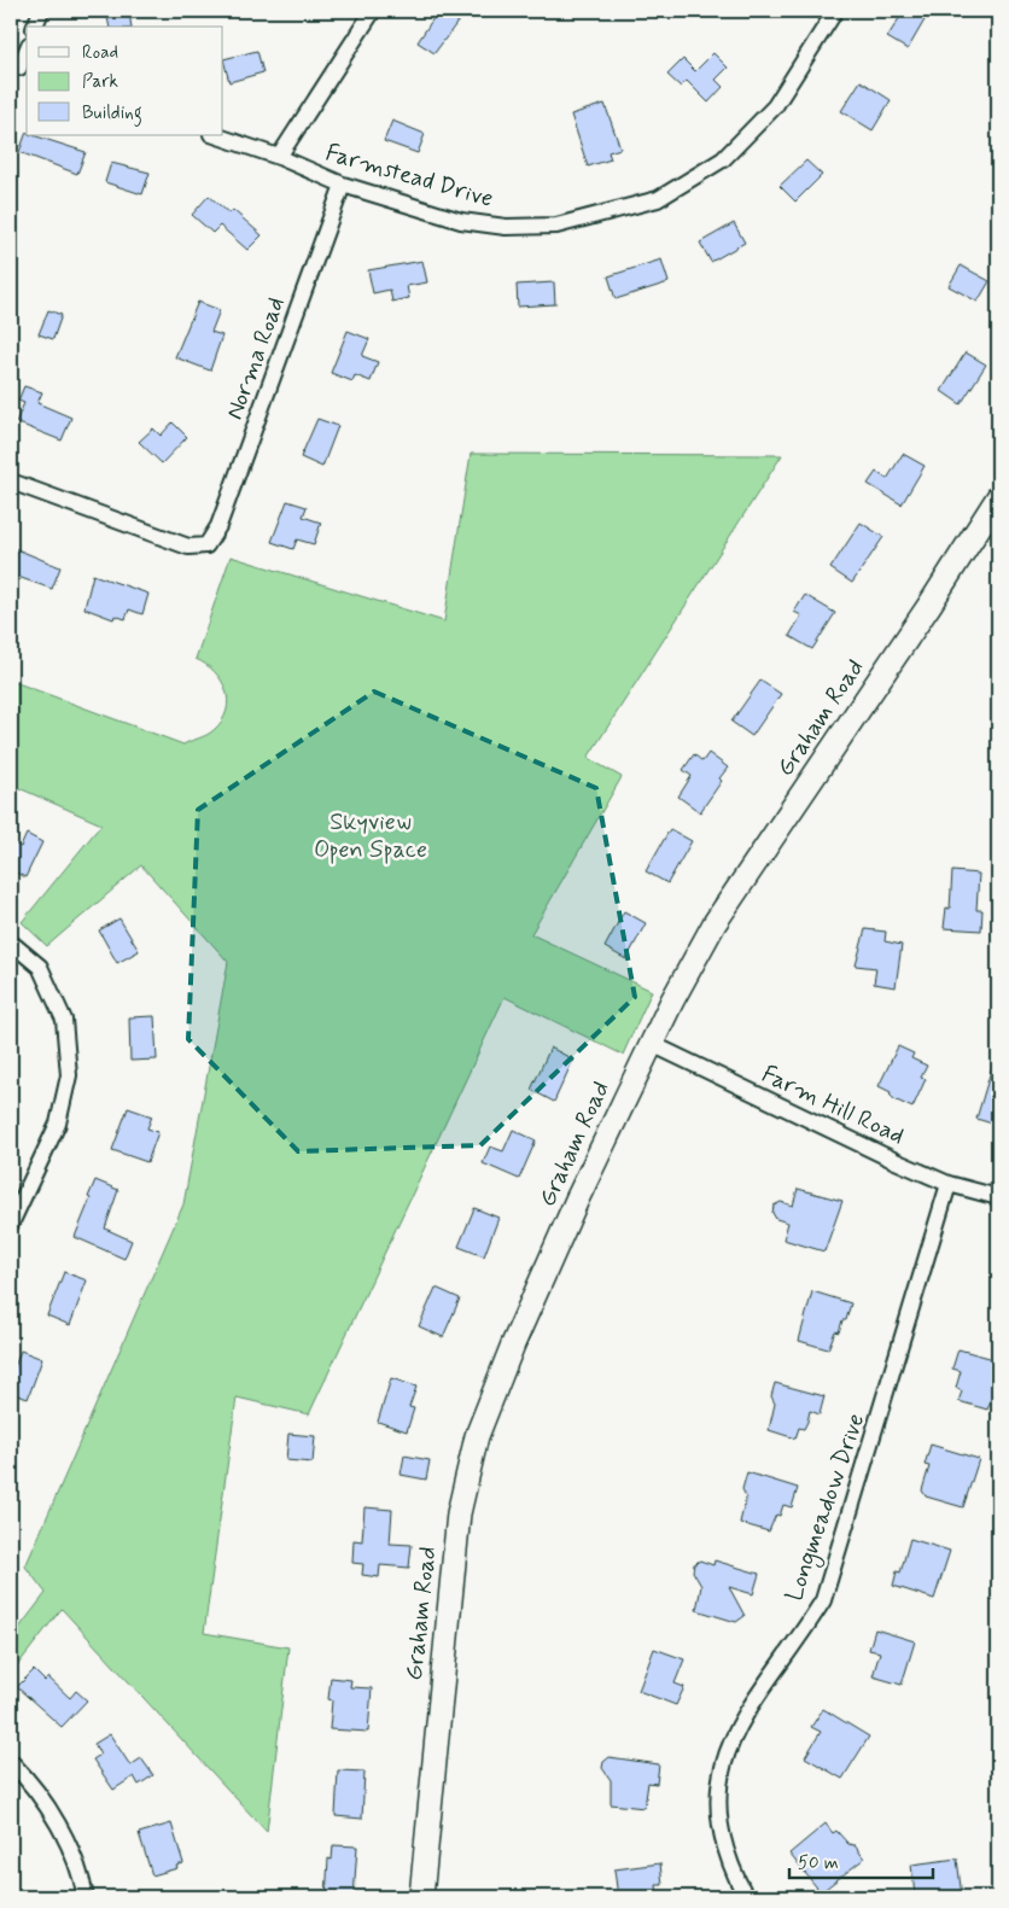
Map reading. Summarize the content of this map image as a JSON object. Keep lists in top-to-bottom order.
{
  "streets": {
    "street": [
      "Farmstead Drive",
      "Norma Road",
      "Graham Road",
      "Farm Hill Road",
      "Longmeadow Drive"
    ]
  },
  "crossings": [
    ["Farmstead Drive", "Norma Road"],
    ["Graham Road", "Farm Hill Road"],
    ["Farm Hill Road", "Longmeadow Drive"]
  ],
  "parks": ["Skyview Open Space"],
  "legend": ["Road", "Park", "Building"],
  "scale_bar": "50 m"
}
